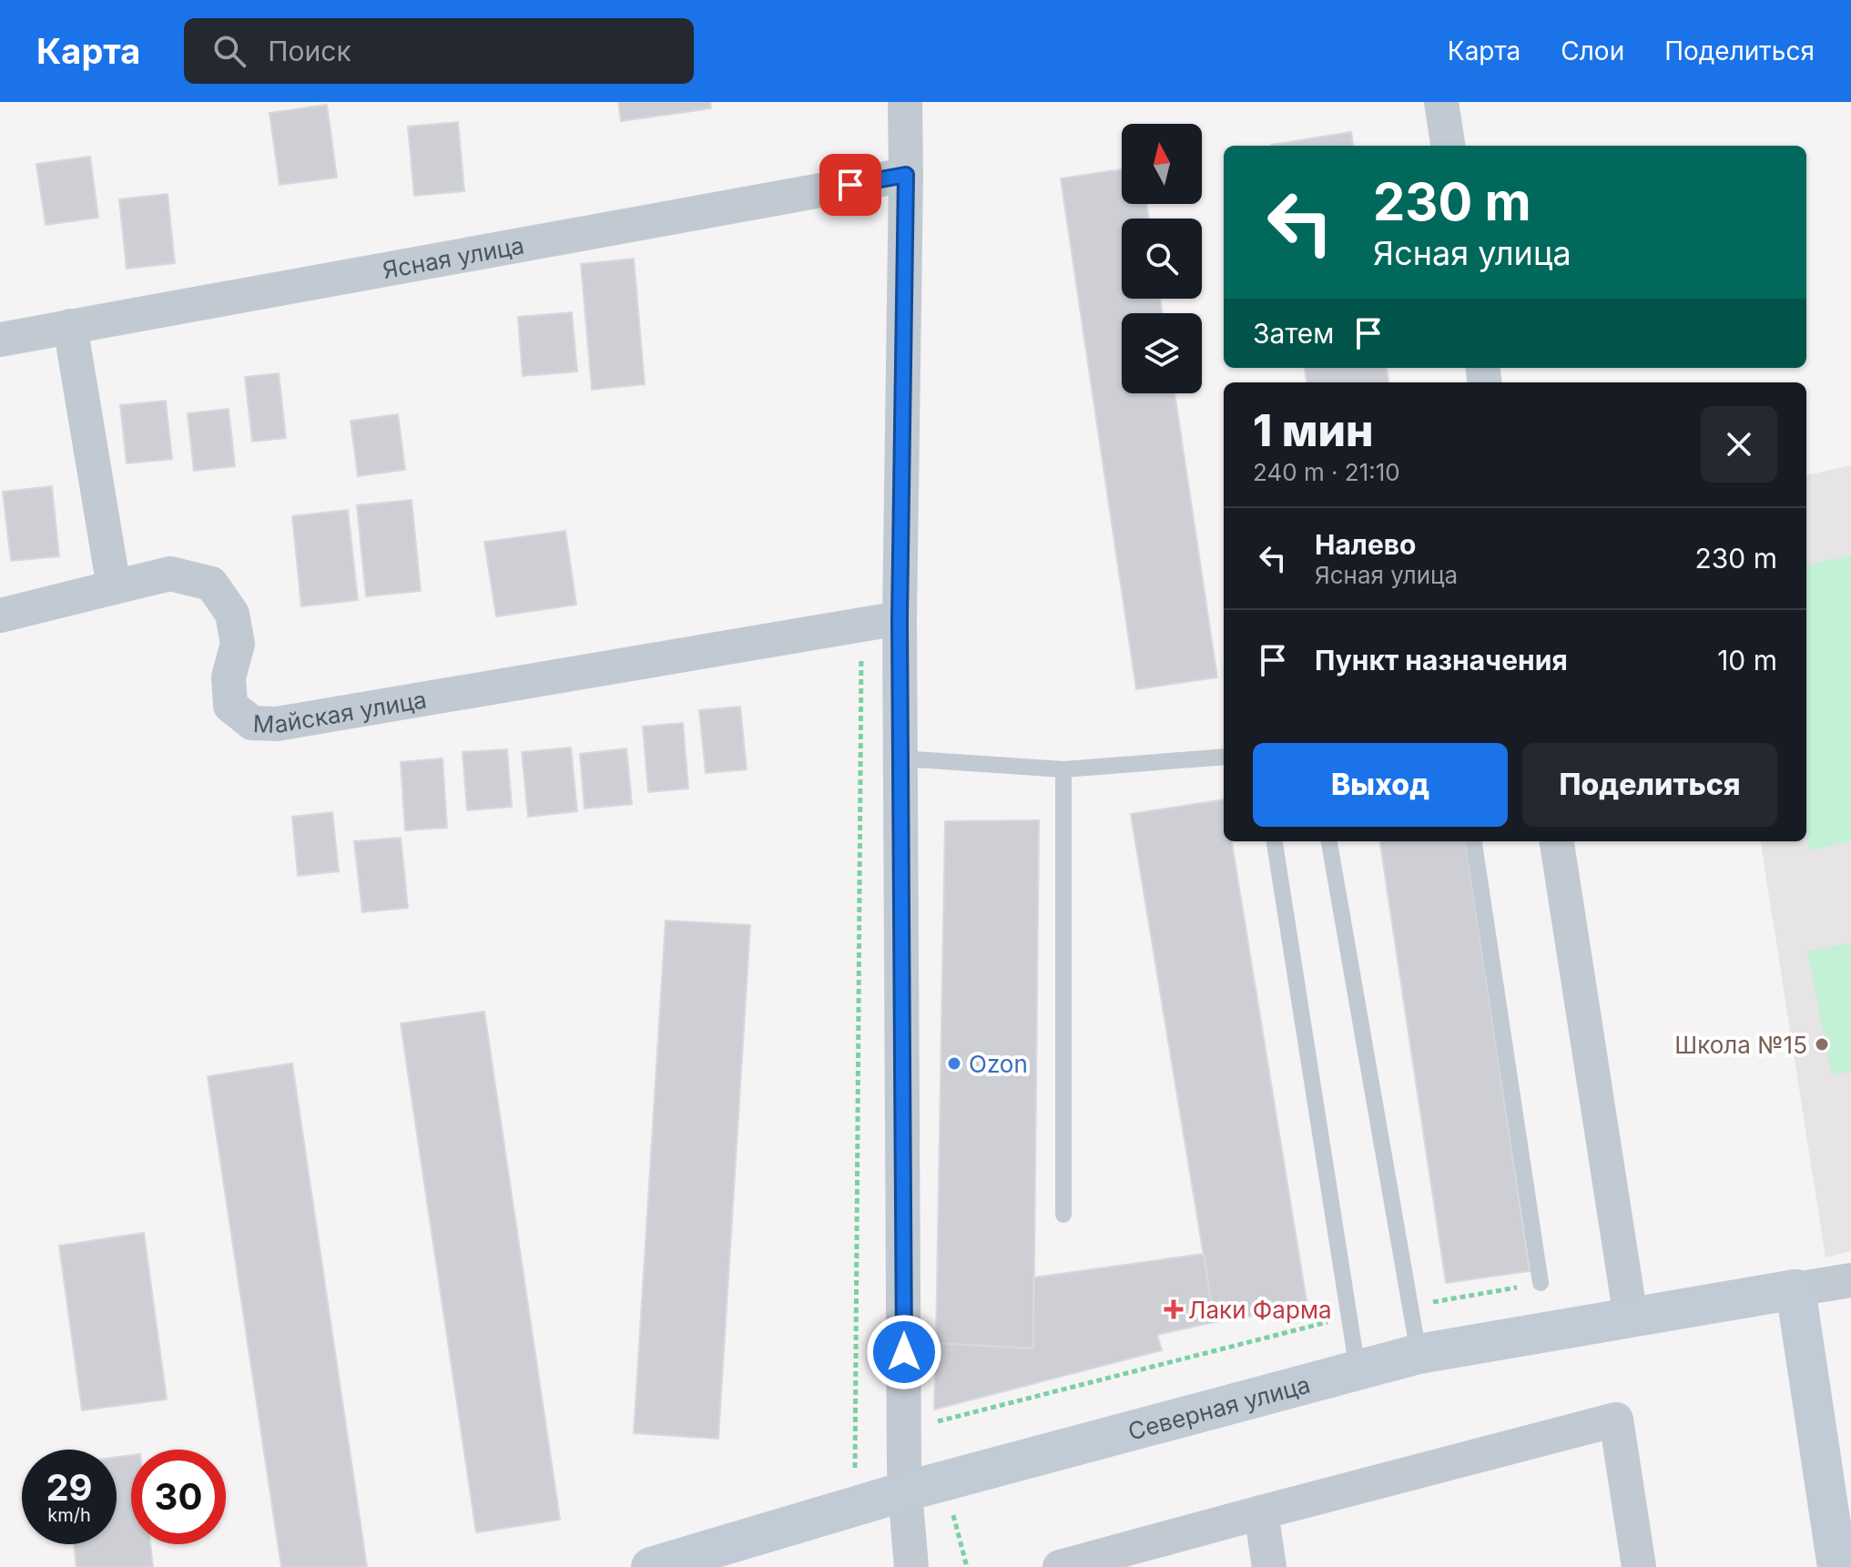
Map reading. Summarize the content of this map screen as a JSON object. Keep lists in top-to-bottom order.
{
  "streets": {
    "street": ["Ясная улица", "Майская улица", "Северная улица"]
  },
  "places": {
    "other": ["Школа №15", "Ozon"],
    "health": ["Лаки Фарма"]
  },
  "north": "top",
  "page": {
    "header": "Карта",
    "search": "Поиск",
    "nav": ["Карта", "Слои", "Поделиться"],
    "turn": ["230 m", "Ясная улица"],
    "then": "Затем",
    "heading": ["1 мин", "240 m · 21:10"],
    "list": [
      {
        "name": "Налево",
        "note": "Ясная улица",
        "value": "230 m"
      },
      {
        "name": "Пункт назначения",
        "value": "10 m"
      }
    ],
    "buttons": ["Выход", "Поделиться"],
    "speed": "29 km/h",
    "limit": "30"
  }
}
